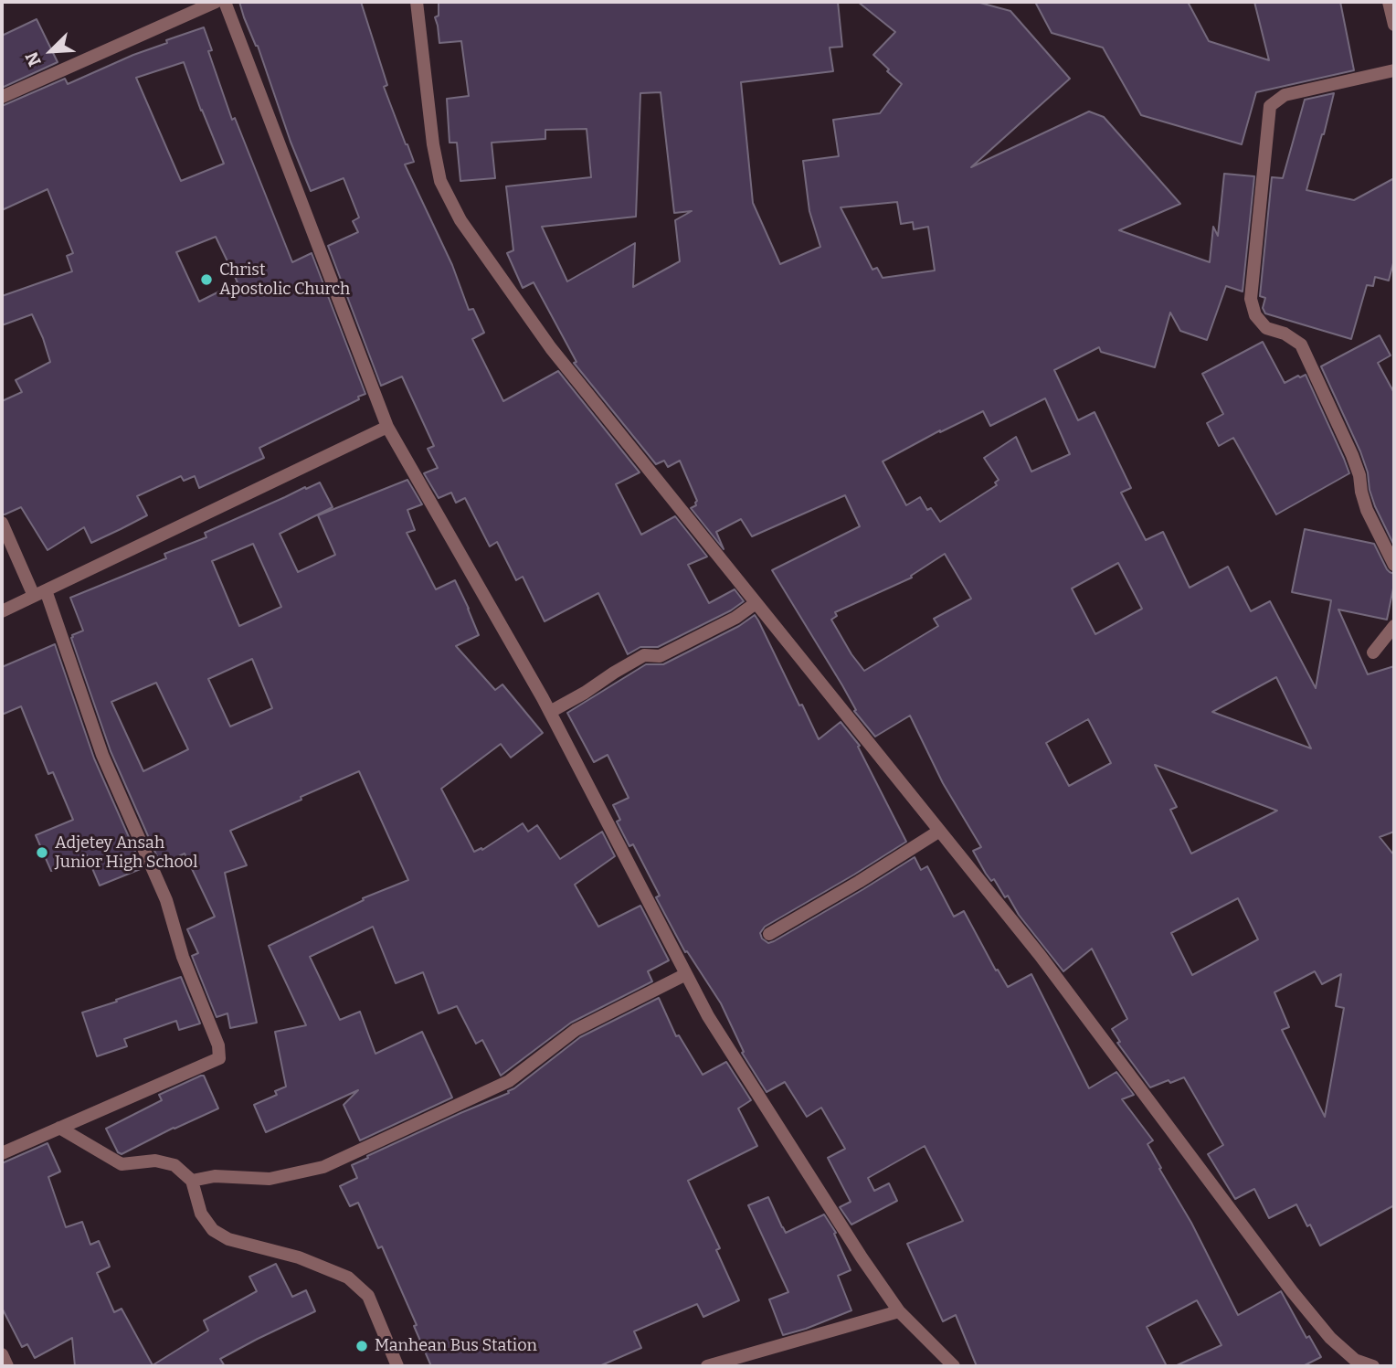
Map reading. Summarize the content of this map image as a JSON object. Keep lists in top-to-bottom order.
{
  "places": ["Christ Apostolic Church", "Adjetey Ansah Junior High School", "Manhean Bus Station"],
  "north": "bottom left"
}
